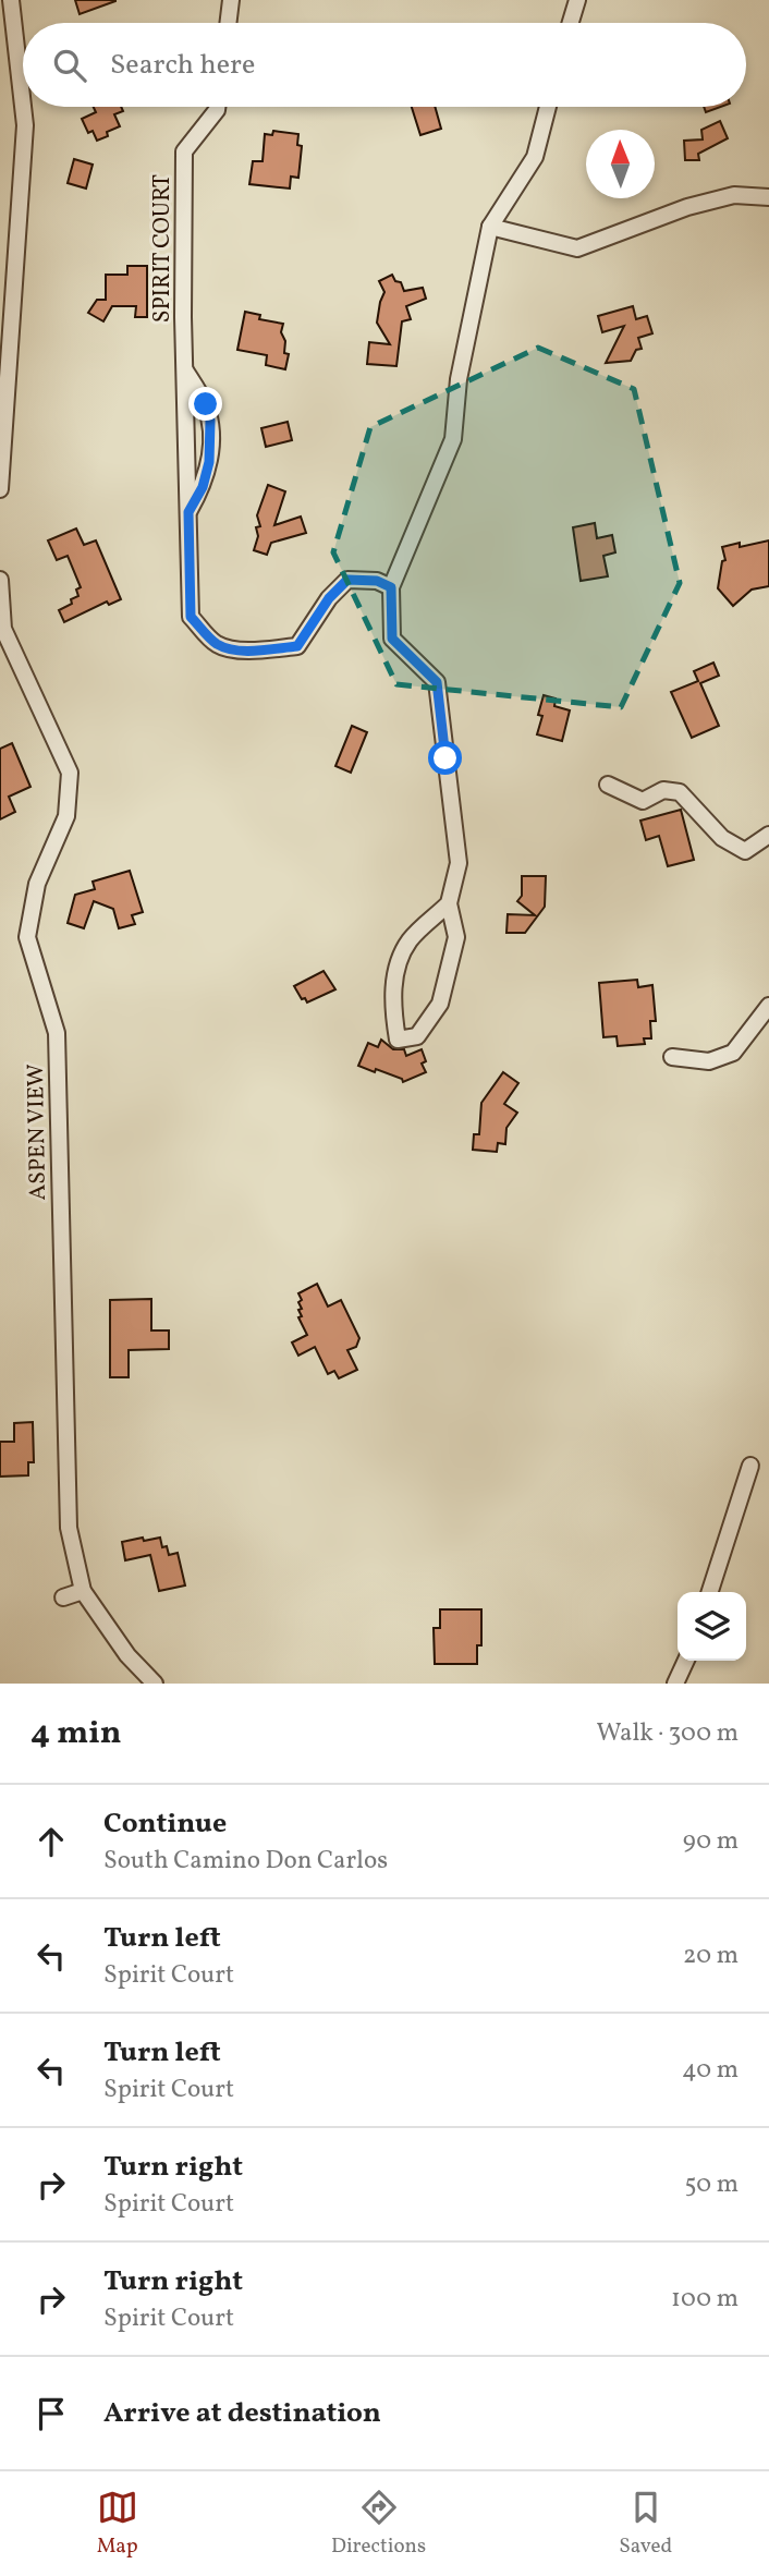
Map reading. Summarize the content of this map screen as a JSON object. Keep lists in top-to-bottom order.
{
  "streets": {
    "street": ["SPIRIT COURT", "ASPEN VIEW"]
  },
  "north": "top",
  "page": {
    "search": "Search here",
    "heading": ["4 min", "Walk · 300 m"],
    "list": [
      ["Continue", "South Camino Don Carlos", "90 m"],
      ["Turn left", "Spirit Court", "20 m"],
      ["Turn left", "Spirit Court", "40 m"],
      ["Turn right", "Spirit Court", "50 m"],
      ["Turn right", "Spirit Court", "100 m"],
      "Arrive at destination"
    ],
    "nav": ["Map", "Directions", "Saved"]
  }
}
